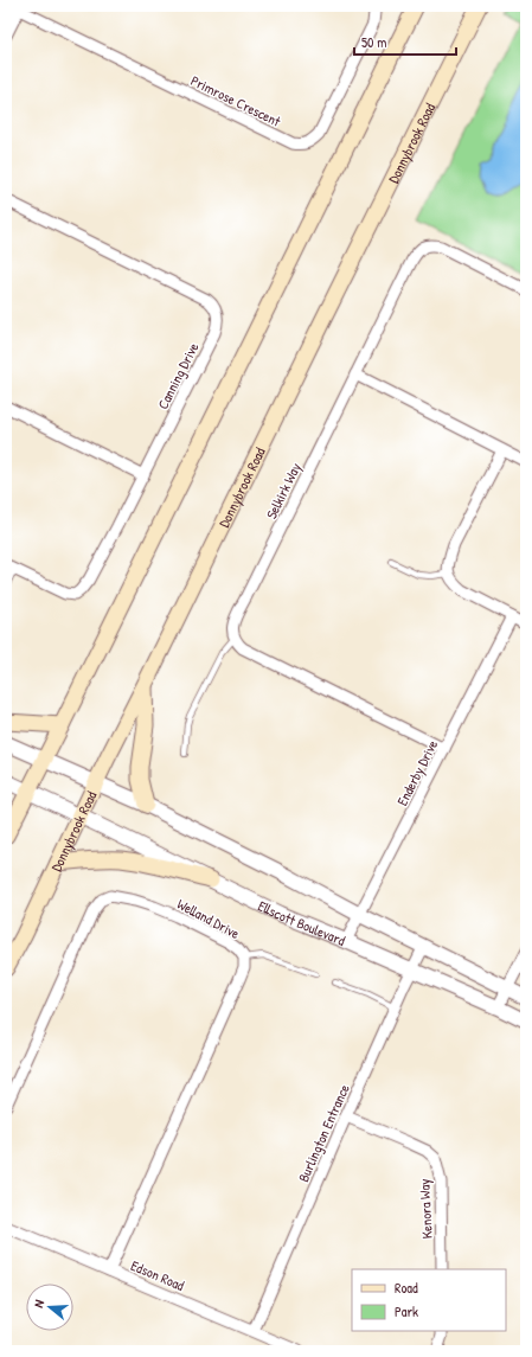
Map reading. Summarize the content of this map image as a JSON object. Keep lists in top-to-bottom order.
{
  "streets": {
    "main road": ["Donnybrook Road"],
    "street": [
      "Primrose Crescent",
      "Canning Drive",
      "Selkirk Way",
      "Enderby Drive",
      "Welland Drive",
      "Ellscott Boulevard",
      "Burlington Entrance",
      "Kenora Way",
      "Edson Road"
    ]
  },
  "crossings": [
    ["Donnybrook Road", "Ellscott Boulevard"],
    ["Enderby Drive", "Ellscott Boulevard"],
    ["Welland Drive", "Edson Road"],
    ["Ellscott Boulevard", "Burlington Entrance"],
    ["Burlington Entrance", "Kenora Way"],
    ["Burlington Entrance", "Edson Road"]
  ],
  "legend": ["Road", "Park"],
  "scale_bar": "50 m",
  "north": "left"
}
